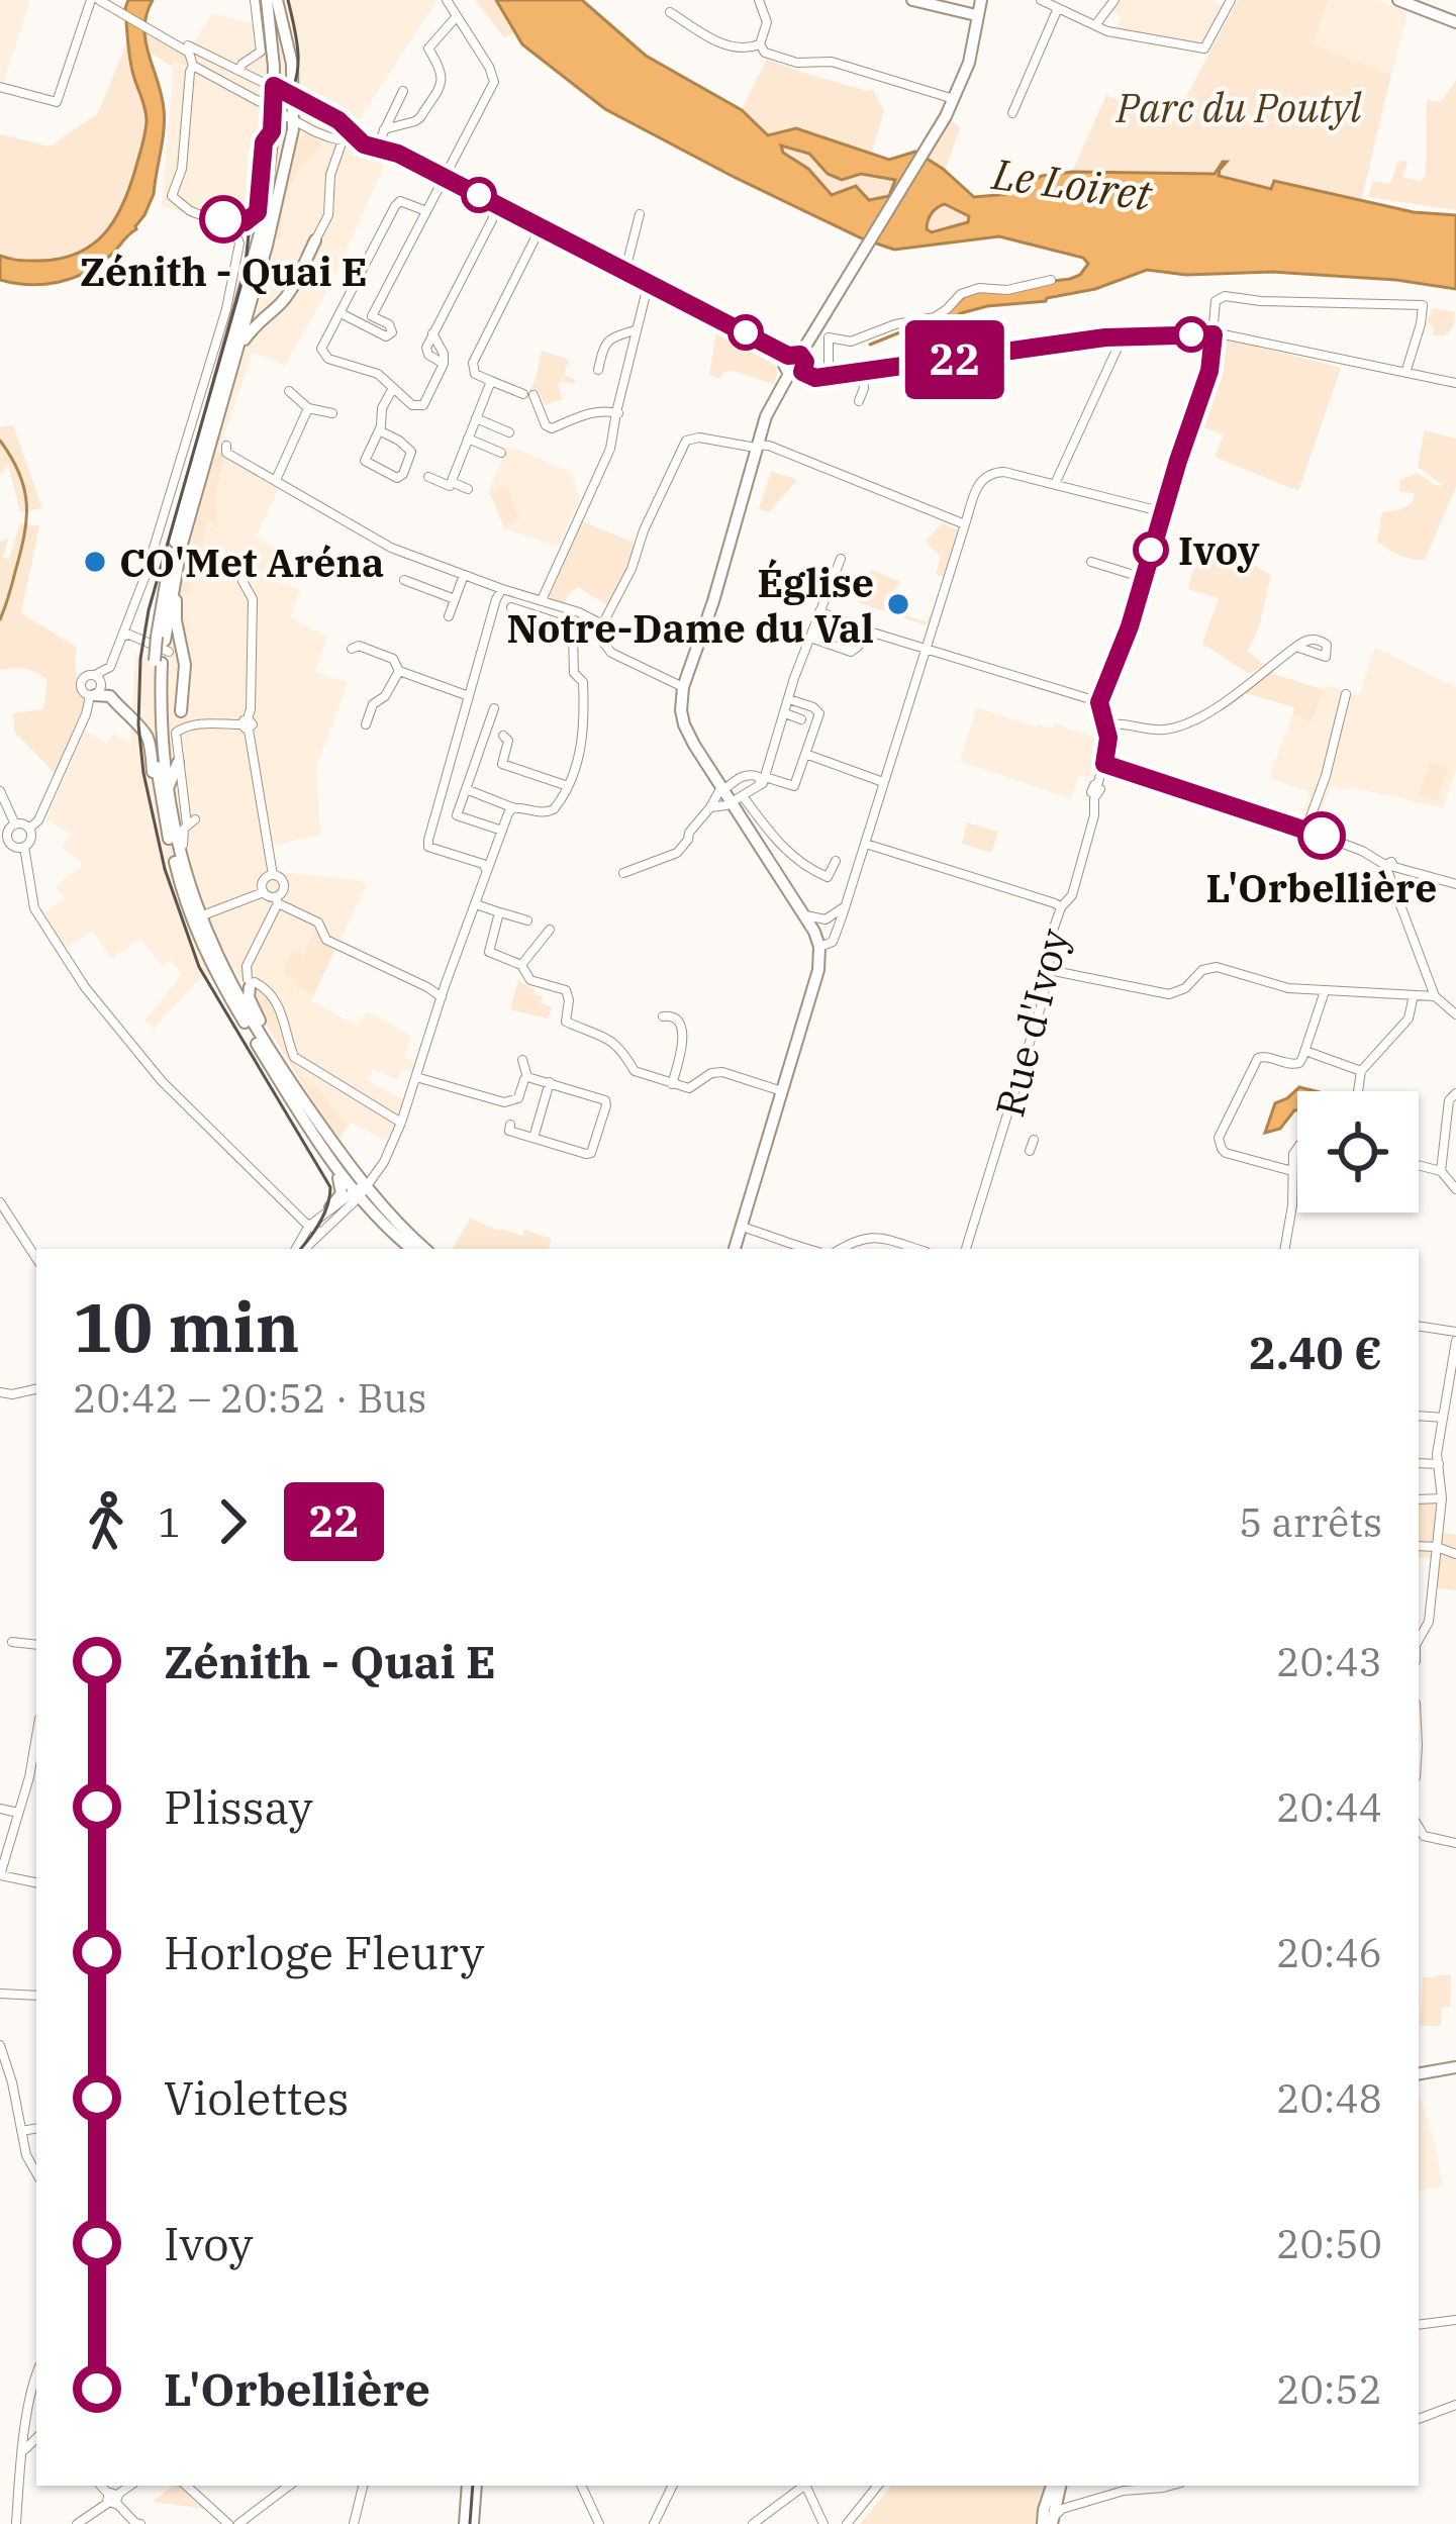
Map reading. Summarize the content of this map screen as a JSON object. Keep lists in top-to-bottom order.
{
  "streets": {
    "street": ["Rue d'Ivoy"]
  },
  "water": ["Le Loiret"],
  "parks": ["Parc du Poutyl"],
  "places": [
    "Zénith - Quai E",
    "Ivoy",
    "CO'Met Aréna",
    "Église Notre-Dame du Val",
    "L'Orbellière"
  ],
  "lines": ["bus line 22"],
  "page": {
    "on_map": "22",
    "heading": ["10 min", "20:42 – 20:52 · Bus", "2.40 €"],
    "legs": ["1", "22", "5 arrêts"],
    "list": [
      {
        "name": "Zénith - Quai E",
        "value": "20:43"
      },
      {
        "name": "Plissay",
        "value": "20:44"
      },
      {
        "name": "Horloge Fleury",
        "value": "20:46"
      },
      {
        "name": "Violettes",
        "value": "20:48"
      },
      {
        "name": "Ivoy",
        "value": "20:50"
      },
      {
        "name": "L'Orbellière",
        "value": "20:52"
      }
    ]
  }
}
